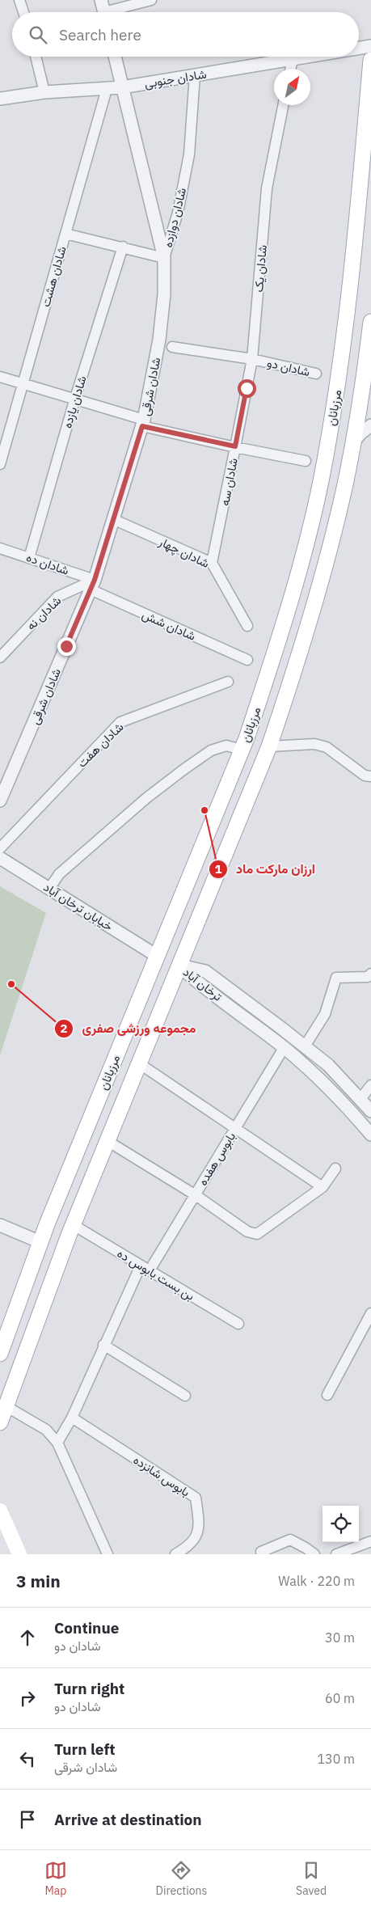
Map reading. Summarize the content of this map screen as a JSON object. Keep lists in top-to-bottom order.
{
  "streets": {
    "main road": ["مرزبانان"],
    "street": [
      "شادان جنوبی",
      "شادان دوازده",
      "شادان یک",
      "شادان هشت",
      "شادان دو",
      "شادان شرقی",
      "شادان یازده",
      "شادان سه",
      "شادان چهار",
      "شادان ده",
      "شادان نه",
      "شادان شش",
      "شادان هفت",
      "خیابان ترخان آباد",
      "ترخان آباد",
      "بابوس هفده",
      "بن بست بابوس ده",
      "بابوس شانزده"
    ]
  },
  "crossings": [
    ["شادان جنوبی", "شادان دوازده"],
    ["شادان جنوبی", "شادان هشت"],
    ["شادان جنوبی", "شادان شرقی"],
    ["شادان دوازده", "شادان هشت"],
    ["شادان دوازده", "شادان شرقی"],
    ["شادان دوازده", "شادان یازده"],
    ["شادان یک", "شادان دو"],
    ["شادان دو", "شادان سه"],
    ["شادان شرقی", "شادان چهار"],
    ["شادان شرقی", "شادان ده"],
    ["شادان شرقی", "شادان نه"],
    ["شادان شرقی", "شادان شش"],
    ["شادان یازده", "شادان ده"],
    ["مرزبانان", "خیابان ترخان آباد"],
    ["مرزبانان", "ترخان آباد"],
    ["مرزبانان", "بن بست بابوس ده"],
    ["شادان سه", "شادان چهار"],
    ["شادان ده", "شادان نه"],
    ["شادان ده", "شادان شش"],
    ["شادان نه", "شادان شش"],
    ["ترخان آباد", "بابوس هفده"],
    ["بابوس هفده", "بن بست بابوس ده"]
  ],
  "places": ["ارزان مارکت ماد", "مجموعه ورزشی صفری"],
  "north": "top right",
  "page": {
    "search": "Search here",
    "heading": ["3 min", "Walk · 220 m"],
    "list": [
      ["Continue", "شادان دو", "30 m"],
      ["Turn right", "شادان دو", "60 m"],
      ["Turn left", "شادان شرقی", "130 m"],
      "Arrive at destination"
    ],
    "nav": ["Map", "Directions", "Saved"]
  }
}
